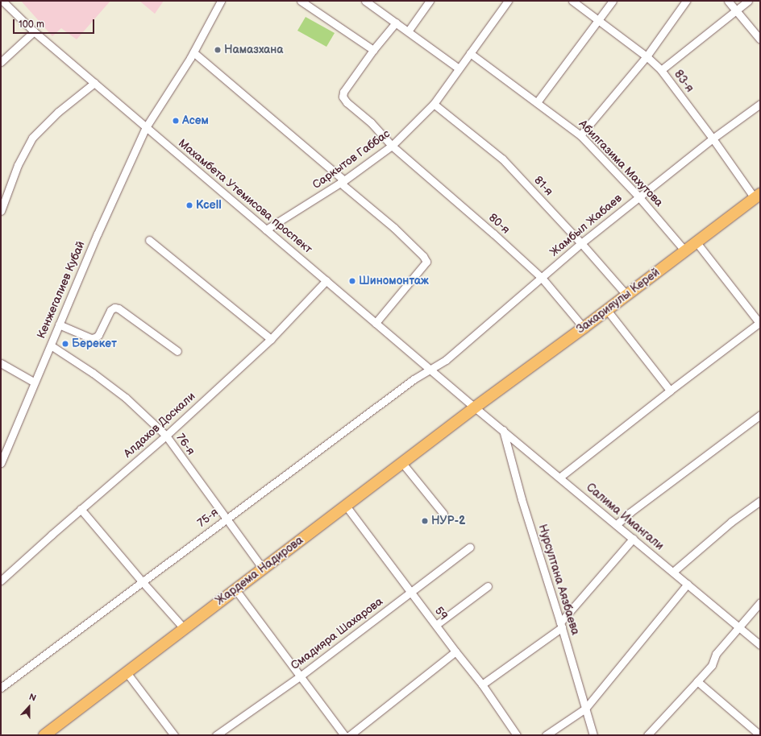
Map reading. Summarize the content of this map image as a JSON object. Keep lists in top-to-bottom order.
{
  "streets": {
    "highway": ["Закарияулы Керей", "Жардема Надирова"],
    "street": [
      "83-я",
      "Саркытов Габбас",
      "Абилгазима Махутова",
      "81-я",
      "Махамбета Утемисова проспект",
      "80-я",
      "Жамбыл Жабаев",
      "Кенжегалиев Кубай",
      "Алдахов Доскали",
      "76-я",
      "Салима Имангали",
      "75-я",
      "Нурсултана Аязбаева",
      "59",
      "Смадияра Шахарова"
    ]
  },
  "crossings": [
    ["83-я", "Жамбыл Жабаев"],
    ["83-я", "Закарияулы Керей"],
    ["Саркытов Габбас", "Абилгазима Махутова"],
    ["Саркытов Габбас", "81-я"],
    ["Саркытов Габбас", "Махамбета Утемисова проспект"],
    ["Саркытов Габбас", "80-я"],
    ["Абилгазима Махутова", "Жамбыл Жабаев"],
    ["Абилгазима Махутова", "Закарияулы Керей"],
    ["81-я", "Жамбыл Жабаев"],
    ["81-я", "Закарияулы Керей"],
    ["Махамбета Утемисова проспект", "Жамбыл Жабаев"],
    ["Махамбета Утемисова проспект", "Кенжегалиев Кубай"],
    ["Махамбета Утемисова проспект", "Закарияулы Керей"],
    ["Махамбета Утемисова проспект", "Алдахов Доскали"],
    ["Махамбета Утемисова проспект", "Салима Имангали"],
    ["Махамбета Утемисова проспект", "75-я"],
    ["Махамбета Утемисова проспект", "Жардема Надирова"],
    ["80-я", "Жамбыл Жабаев"],
    ["80-я", "Закарияулы Керей"],
    ["Жамбыл Жабаев", "75-я"],
    ["Кенжегалиев Кубай", "76-я"],
    ["Закарияулы Керей", "Салима Имангали"],
    ["Закарияулы Керей", "Жардема Надирова"],
    ["Алдахов Доскали", "76-я"],
    ["76-я", "75-я"],
    ["76-я", "Жардема Надирова"],
    ["Салима Имангали", "Жардема Надирова"],
    ["Салима Имангали", "Нурсултана Аязбаева"],
    ["Жардема Надирова", "59"],
    ["59", "Смадияра Шахарова"]
  ],
  "places": [
    "Намазхана",
    "Асем",
    "Kcell",
    "Шиномонтаж",
    "Берекет",
    "НУР-2"
  ],
  "scale_bar": "100 m",
  "north": "top"
}
